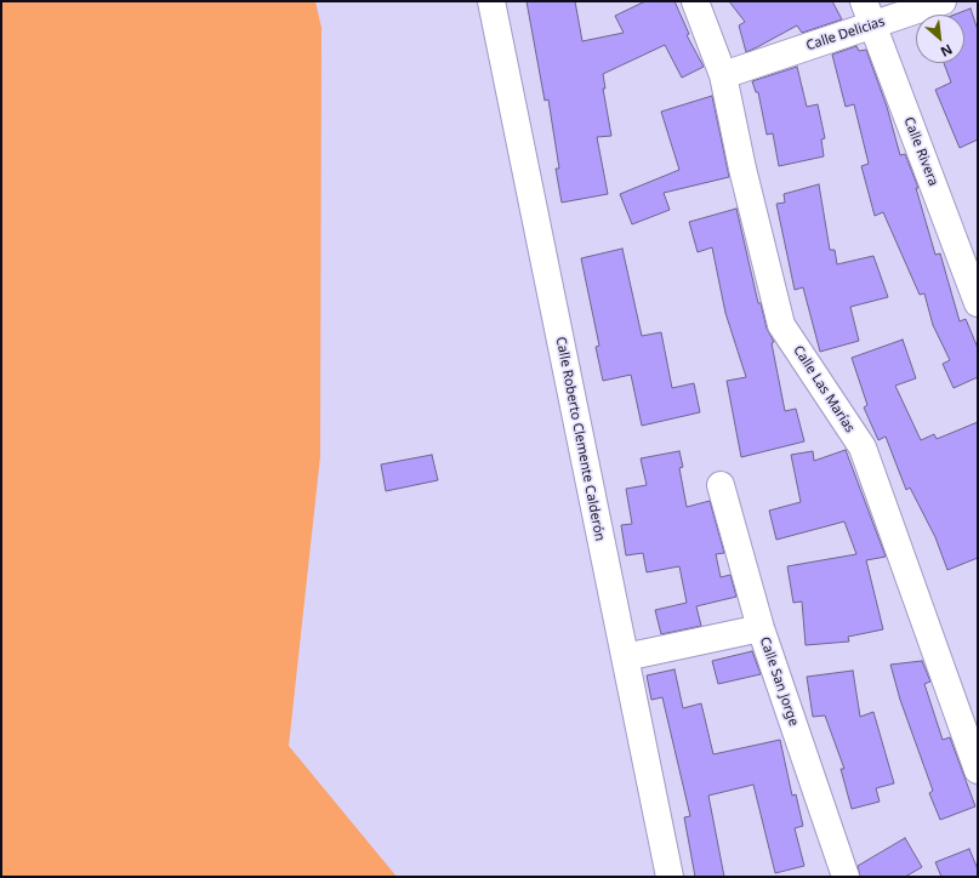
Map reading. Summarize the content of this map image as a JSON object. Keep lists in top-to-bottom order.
{
  "streets": {
    "street": [
      "Calle Delicias",
      "Calle Rivera",
      "Calle Las Marías",
      "Calle Roberto Clemente Calderón",
      "Calle San Jorge"
    ]
  },
  "crossings": [
    ["Calle Delicias", "Calle Rivera"],
    ["Calle Delicias", "Calle Las Marías"]
  ],
  "north": "bottom right"
}
